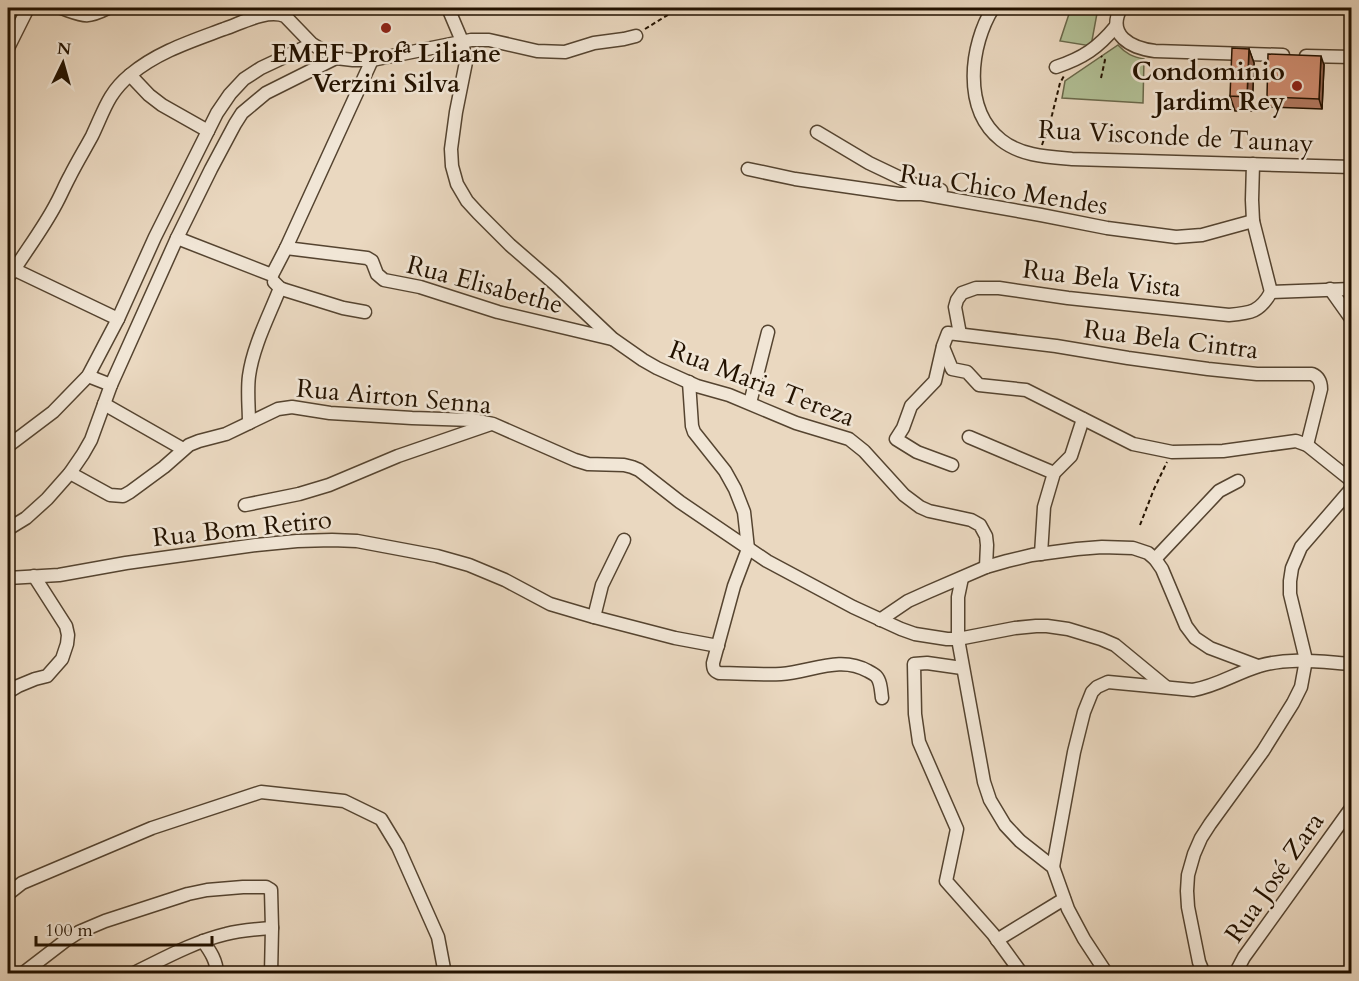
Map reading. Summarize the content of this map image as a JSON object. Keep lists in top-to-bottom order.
{
  "streets": {
    "street": [
      "Rua Visconde de Taunay",
      "Rua Chico Mendes",
      "Rua Bela Vista",
      "Rua Elisabethe",
      "Rua Bela Cintra",
      "Rua Maria Tereza",
      "Rua Airton Senna",
      "Rua Bom Retiro",
      "Rua José Zara"
    ]
  },
  "crossings": [
    ["Rua Bela Vista", "Rua Bela Cintra"],
    ["Rua Elisabethe", "Rua Maria Tereza"]
  ],
  "places": ["EMEF Profª Liliane Verzini Silva", "Condominio Jardim Rey"],
  "scale_bar": "100 m",
  "north": "top"
}
